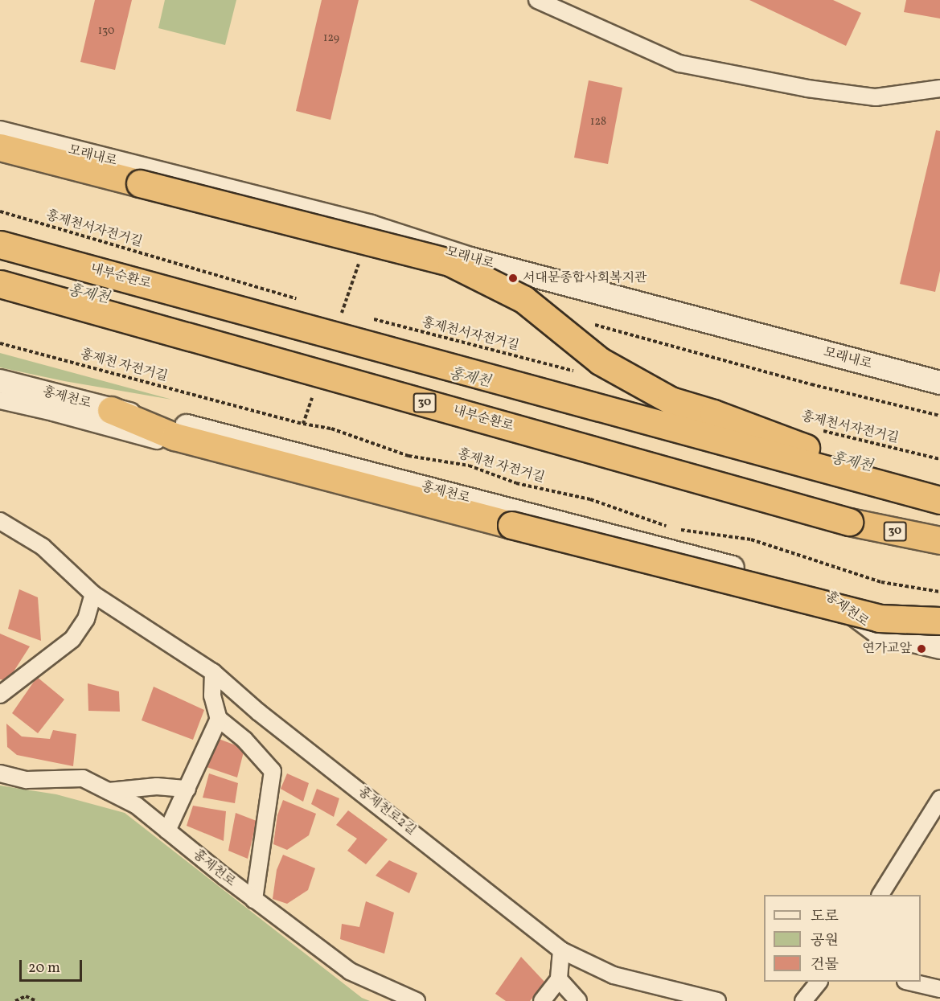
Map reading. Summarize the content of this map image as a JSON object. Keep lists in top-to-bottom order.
{
  "streets": {
    "highway": ["내부순환로", "30"],
    "street": ["모래내로", "홍제천로", "홍제천로2길"],
    "path": ["홍제천서자전거길", "홍제천 자전거길"]
  },
  "water": ["홍제천"],
  "places": ["서대문종합사회복지관", "연가교앞"],
  "house_numbers": ["130", "129", "128"],
  "legend": ["도로", "공원", "건물"],
  "scale_bar": "20 m"
}
